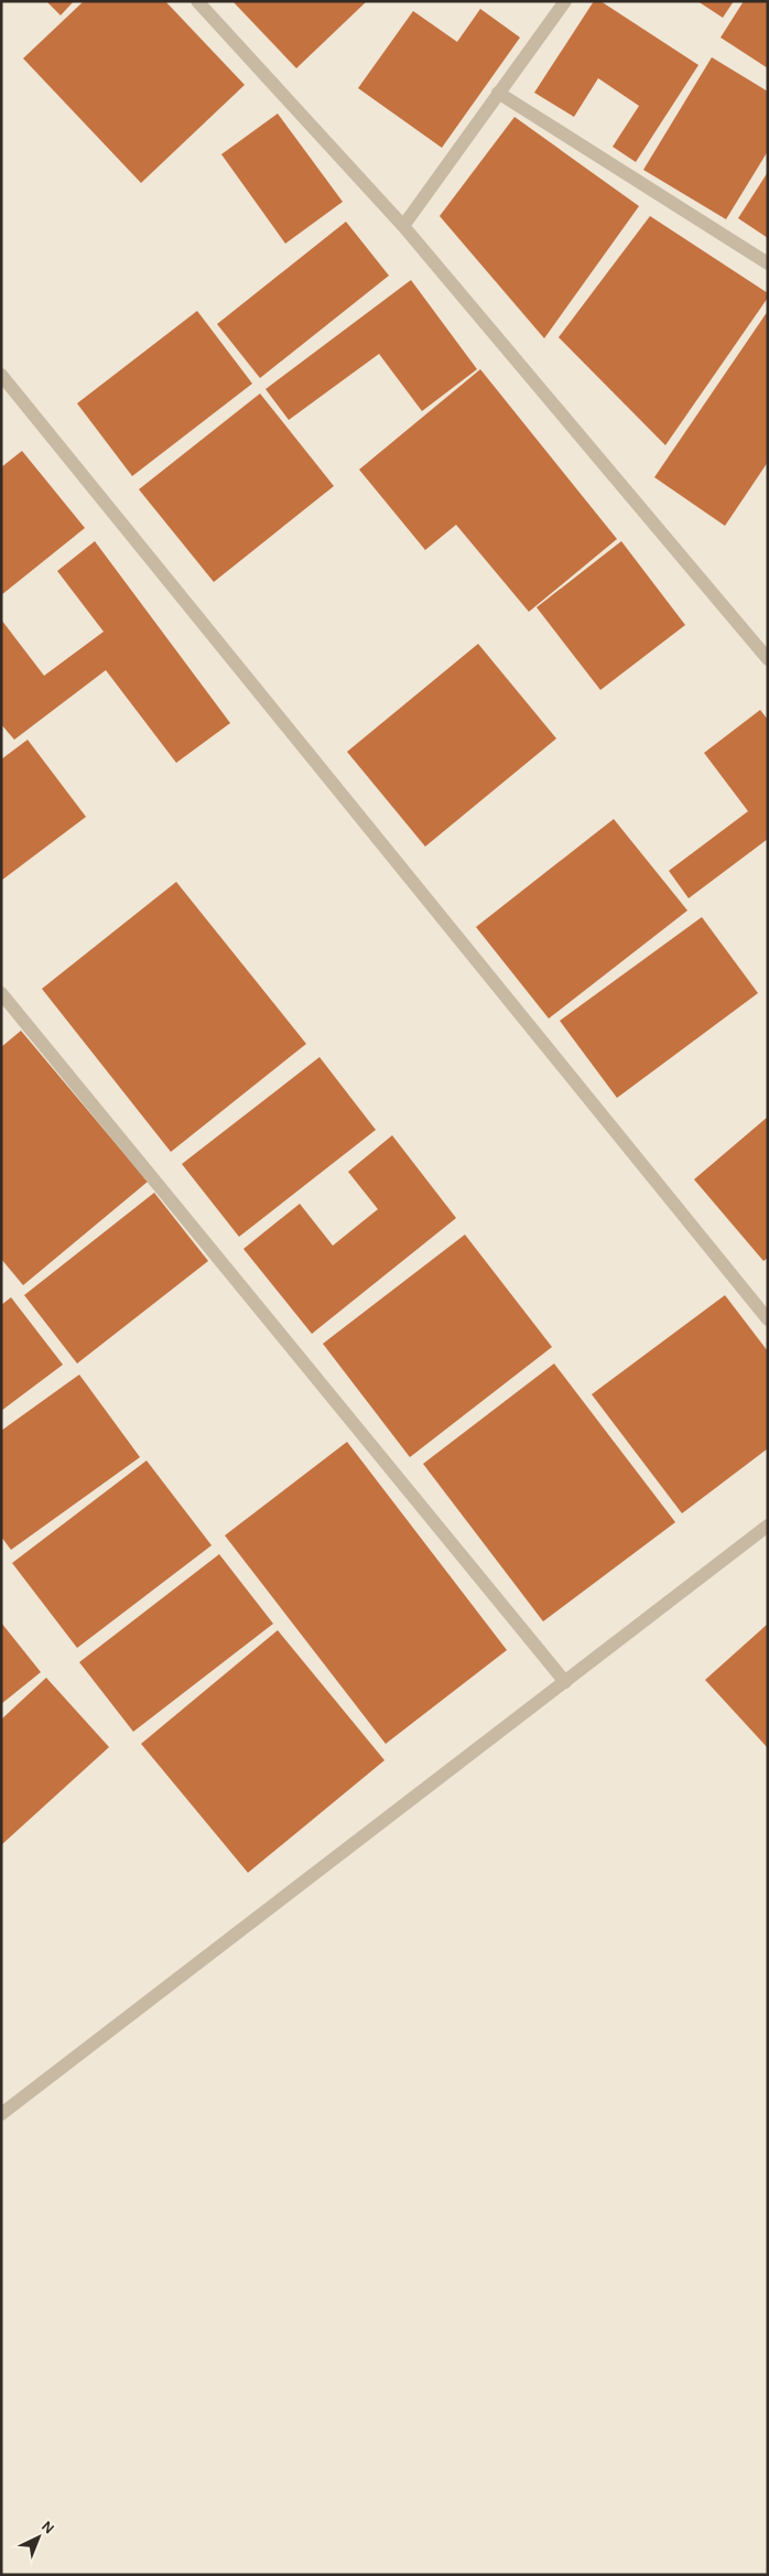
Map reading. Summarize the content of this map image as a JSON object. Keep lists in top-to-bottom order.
{
  "north": "top right"
}
